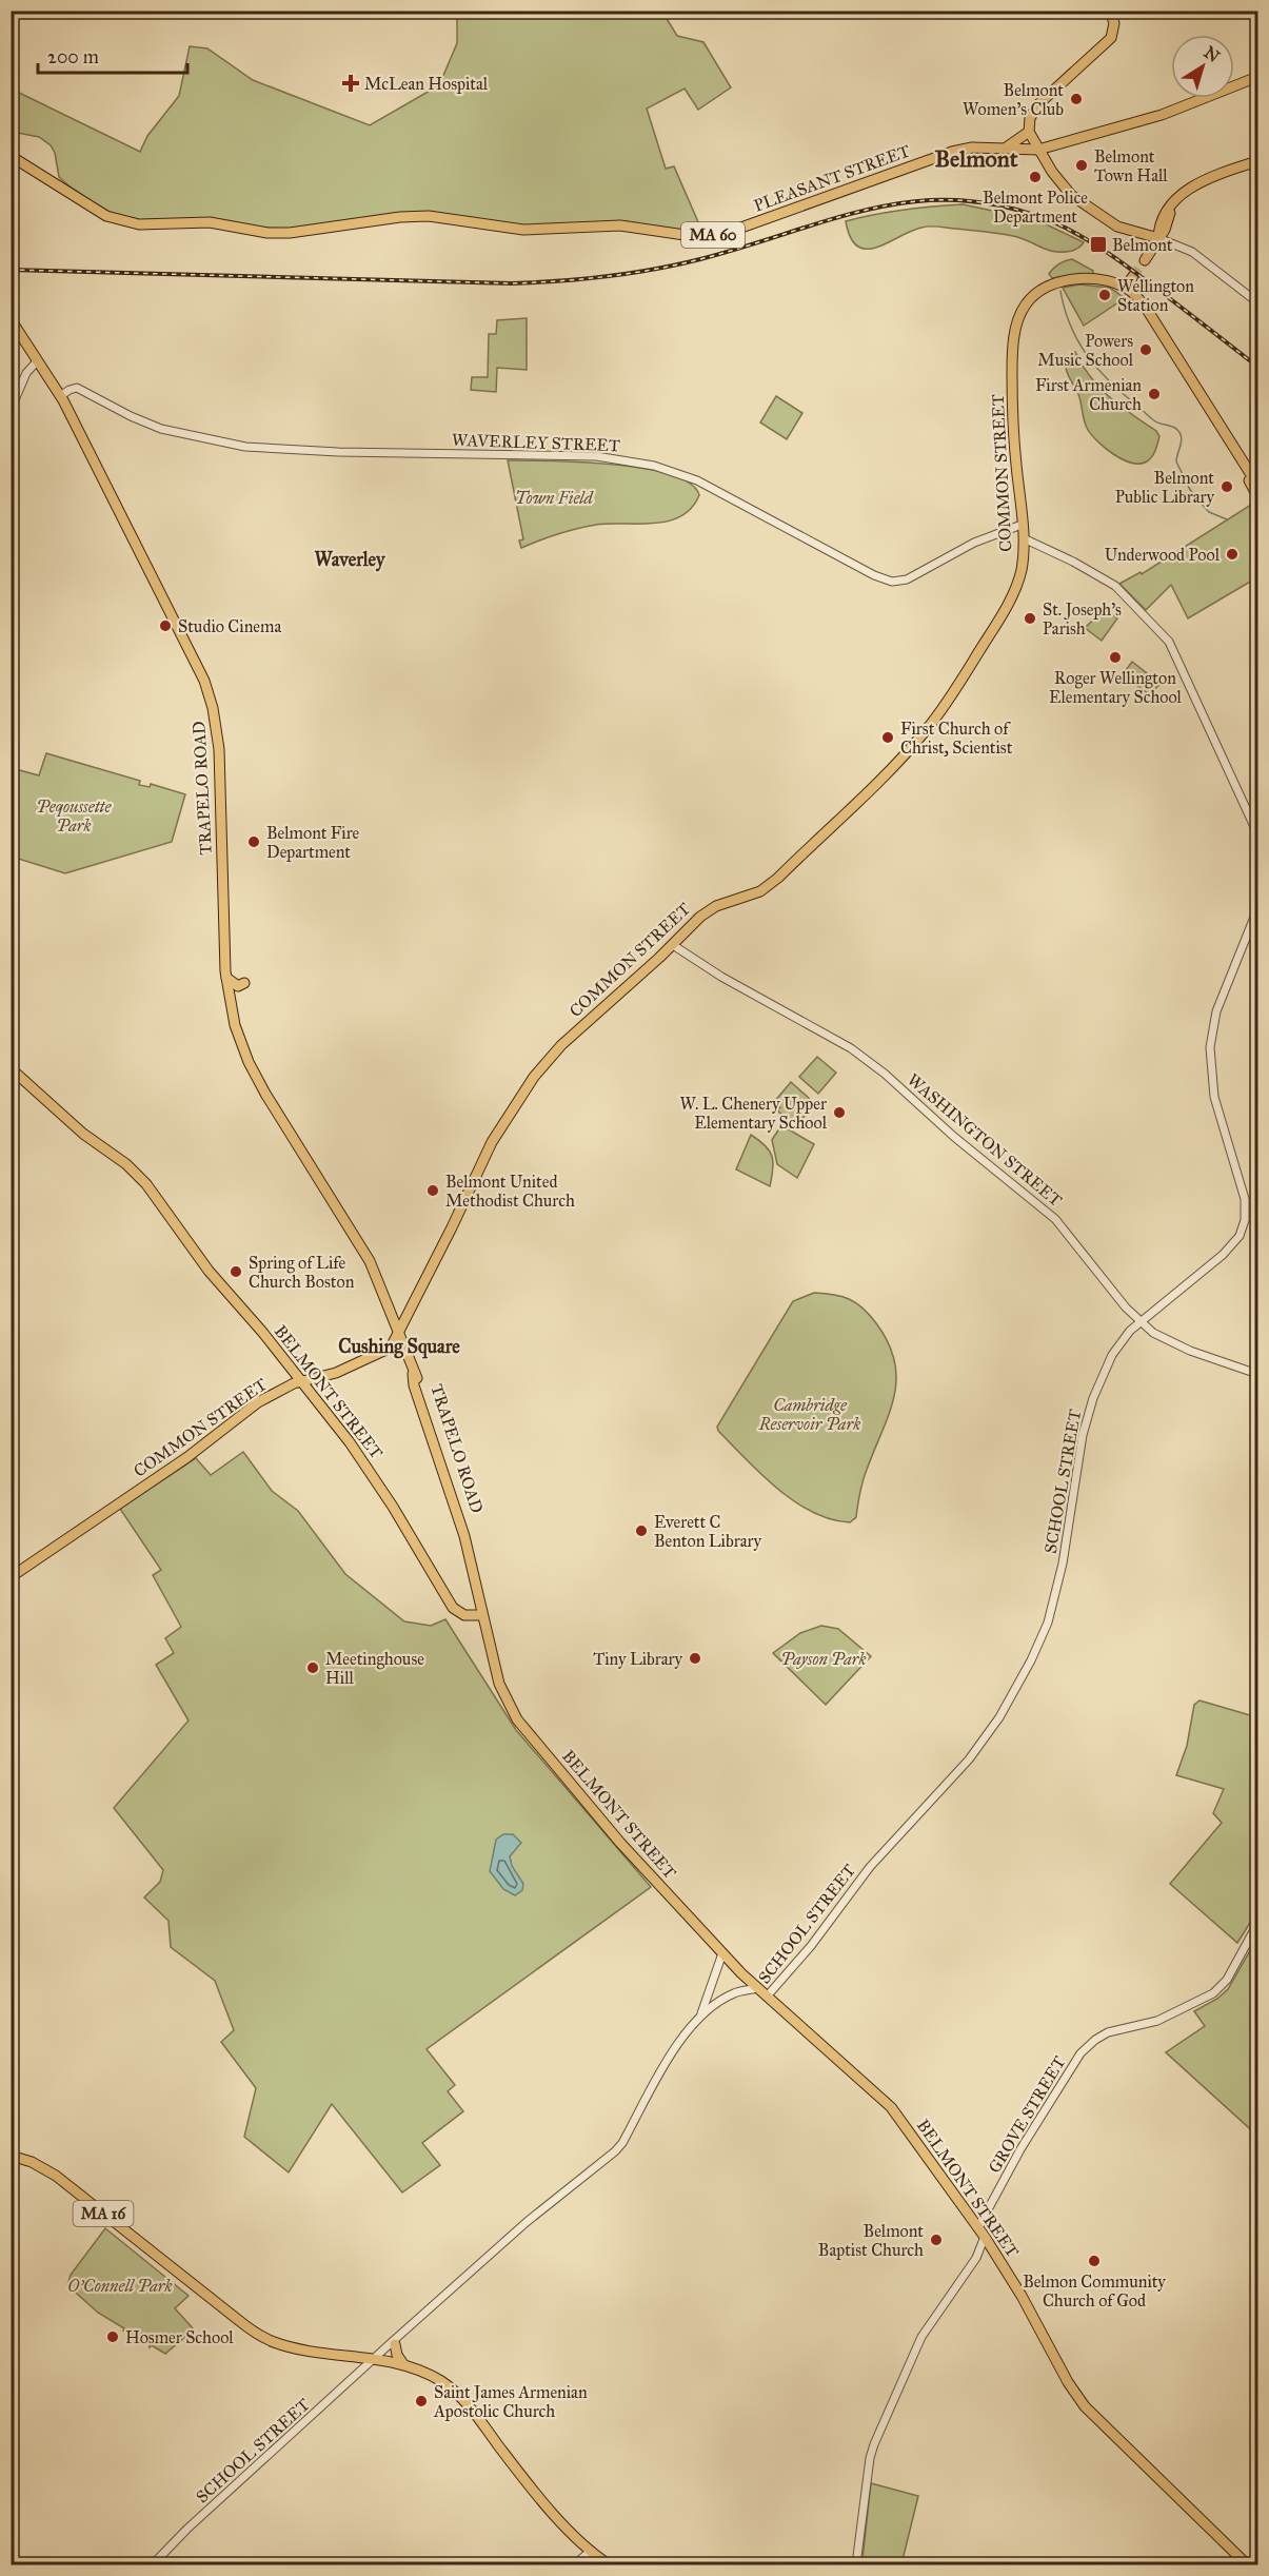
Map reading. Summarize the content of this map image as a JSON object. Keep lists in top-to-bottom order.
{
  "streets": {
    "main road": [
      "PLEASANT STREET",
      "MA 60",
      "COMMON STREET",
      "TRAPELO ROAD",
      "BELMONT STREET",
      "MA 16"
    ],
    "street": [
      "WAVERLEY STREET",
      "WASHINGTON STREET",
      "SCHOOL STREET",
      "GROVE STREET"
    ]
  },
  "crossings": [
    ["WAVERLEY STREET", "COMMON STREET"],
    ["WAVERLEY STREET", "TRAPELO ROAD"],
    ["COMMON STREET", "TRAPELO ROAD"],
    ["COMMON STREET", "WASHINGTON STREET"],
    ["COMMON STREET", "BELMONT STREET"],
    ["TRAPELO ROAD", "BELMONT STREET"],
    ["WASHINGTON STREET", "SCHOOL STREET"],
    ["BELMONT STREET", "SCHOOL STREET"],
    ["BELMONT STREET", "GROVE STREET"],
    ["SCHOOL STREET", "MA 16"]
  ],
  "districts": ["Belmont", "Waverley", "Cushing Square"],
  "parks": [
    "Town Field",
    "Peqoussette Park",
    "Cambridge Reservoir Park",
    "Payson Park",
    "O'Connell Park"
  ],
  "places": {
    "health": ["McLean Hospital"],
    "other": [
      "Belmont Women's Club",
      "Belmont Town Hall",
      "Belmont Police Department",
      "Wellington Station",
      "Powers Music School",
      "First Armenian Church",
      "Belmont Public Library",
      "Underwood Pool",
      "St. Joseph's Parish",
      "Studio Cinema",
      "Roger Wellington Elementary School",
      "First Church of Christ, Scientist",
      "Belmont Fire Department",
      "W. L. Chenery Upper Elementary School",
      "Belmont United Methodist Church",
      "Spring of Life Church Boston",
      "Everett C Benton Library",
      "Tiny Library",
      "Meetinghouse Hill",
      "Belmont Baptist Church",
      "Belmon Community Church of God",
      "Hosmer School",
      "Saint James Armenian Apostolic Church"
    ],
    "transit": ["Belmont"]
  },
  "scale_bar": "200 m",
  "north": "top right"
}
